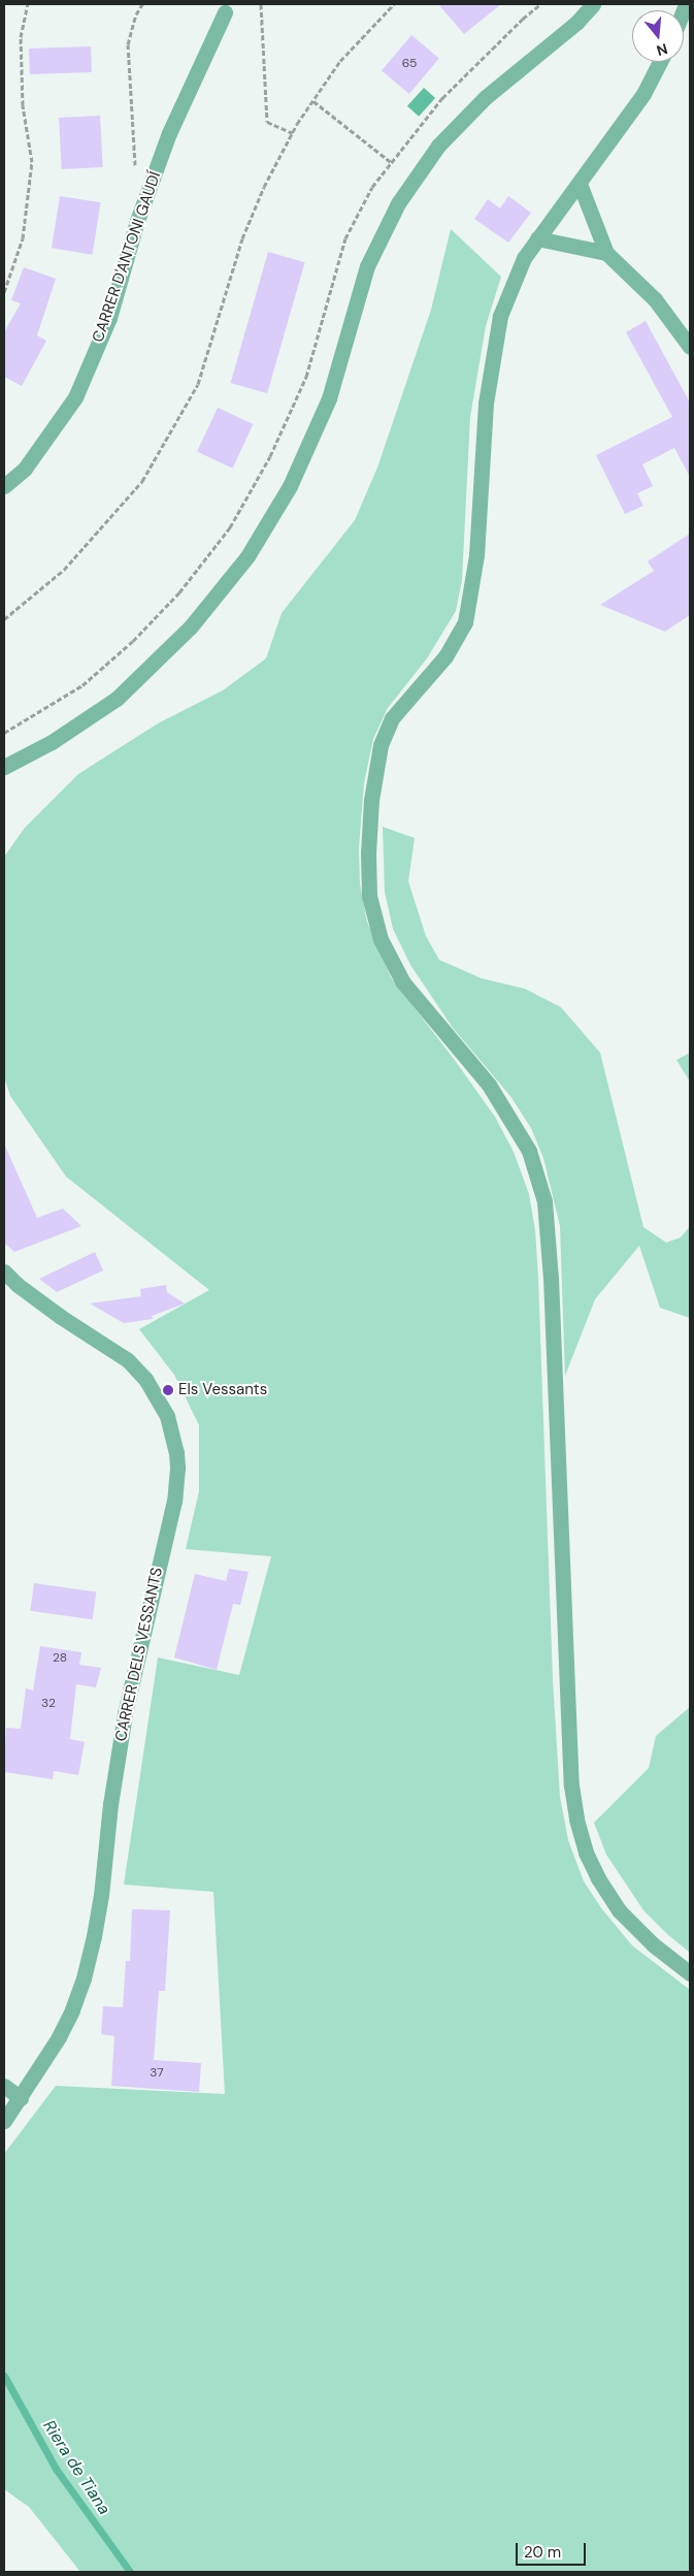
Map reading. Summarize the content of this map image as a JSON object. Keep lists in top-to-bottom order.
{
  "streets": {
    "street": ["CARRER D'ANTONI GAUDÍ", "CARRER DELS VESSANTS"]
  },
  "water": ["Riera de Tiana"],
  "places": ["Els Vessants"],
  "house_numbers": [
    "65",
    "28",
    "32",
    "37"
  ],
  "scale_bar": "20 m",
  "north": "bottom"
}
